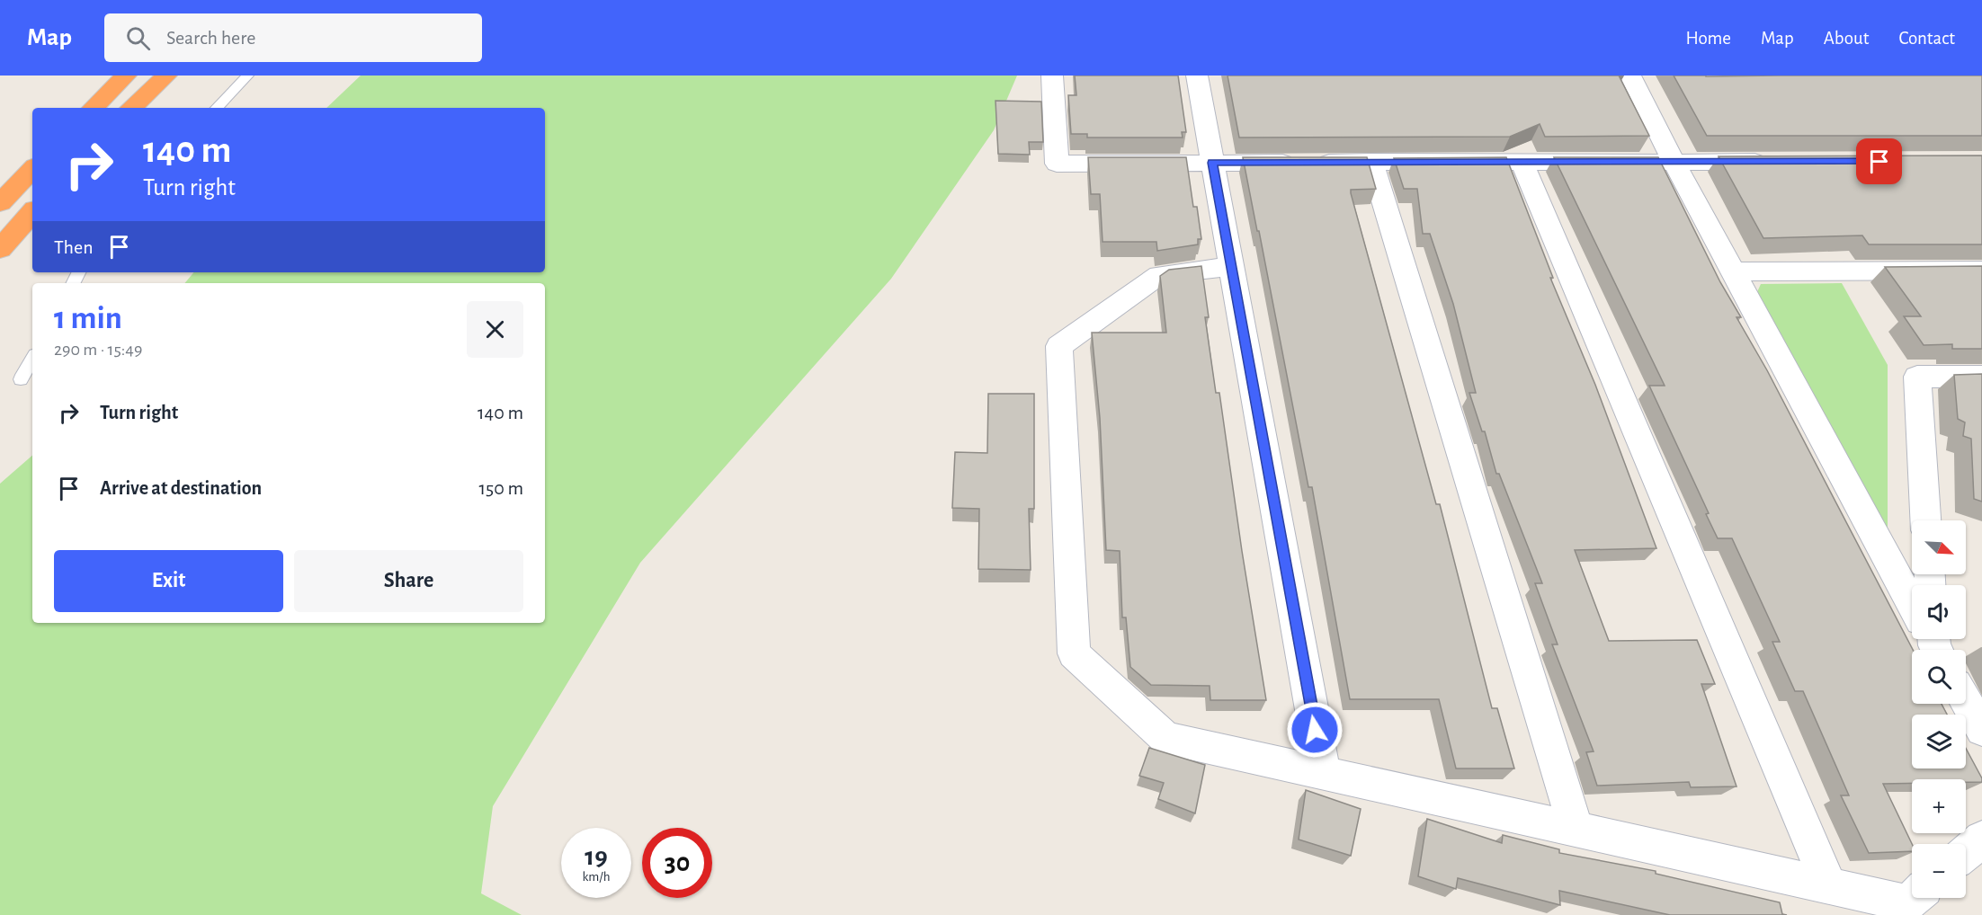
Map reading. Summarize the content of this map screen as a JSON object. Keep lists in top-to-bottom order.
{
  "north": "bottom right",
  "page": {
    "header": "Map",
    "search": "Search here",
    "nav": [
      "Home",
      "Map",
      "About",
      "Contact"
    ],
    "turn": ["140 m", "Turn right"],
    "then": "Then",
    "heading": ["1 min", "290 m · 15:49"],
    "list": [
      {
        "name": "Turn right",
        "value": "140 m"
      },
      {
        "name": "Arrive at destination",
        "value": "150 m"
      }
    ],
    "map_buttons": ["+", "−"],
    "buttons": ["Exit", "Share"],
    "speed": "19 km/h",
    "limit": "30"
  }
}
